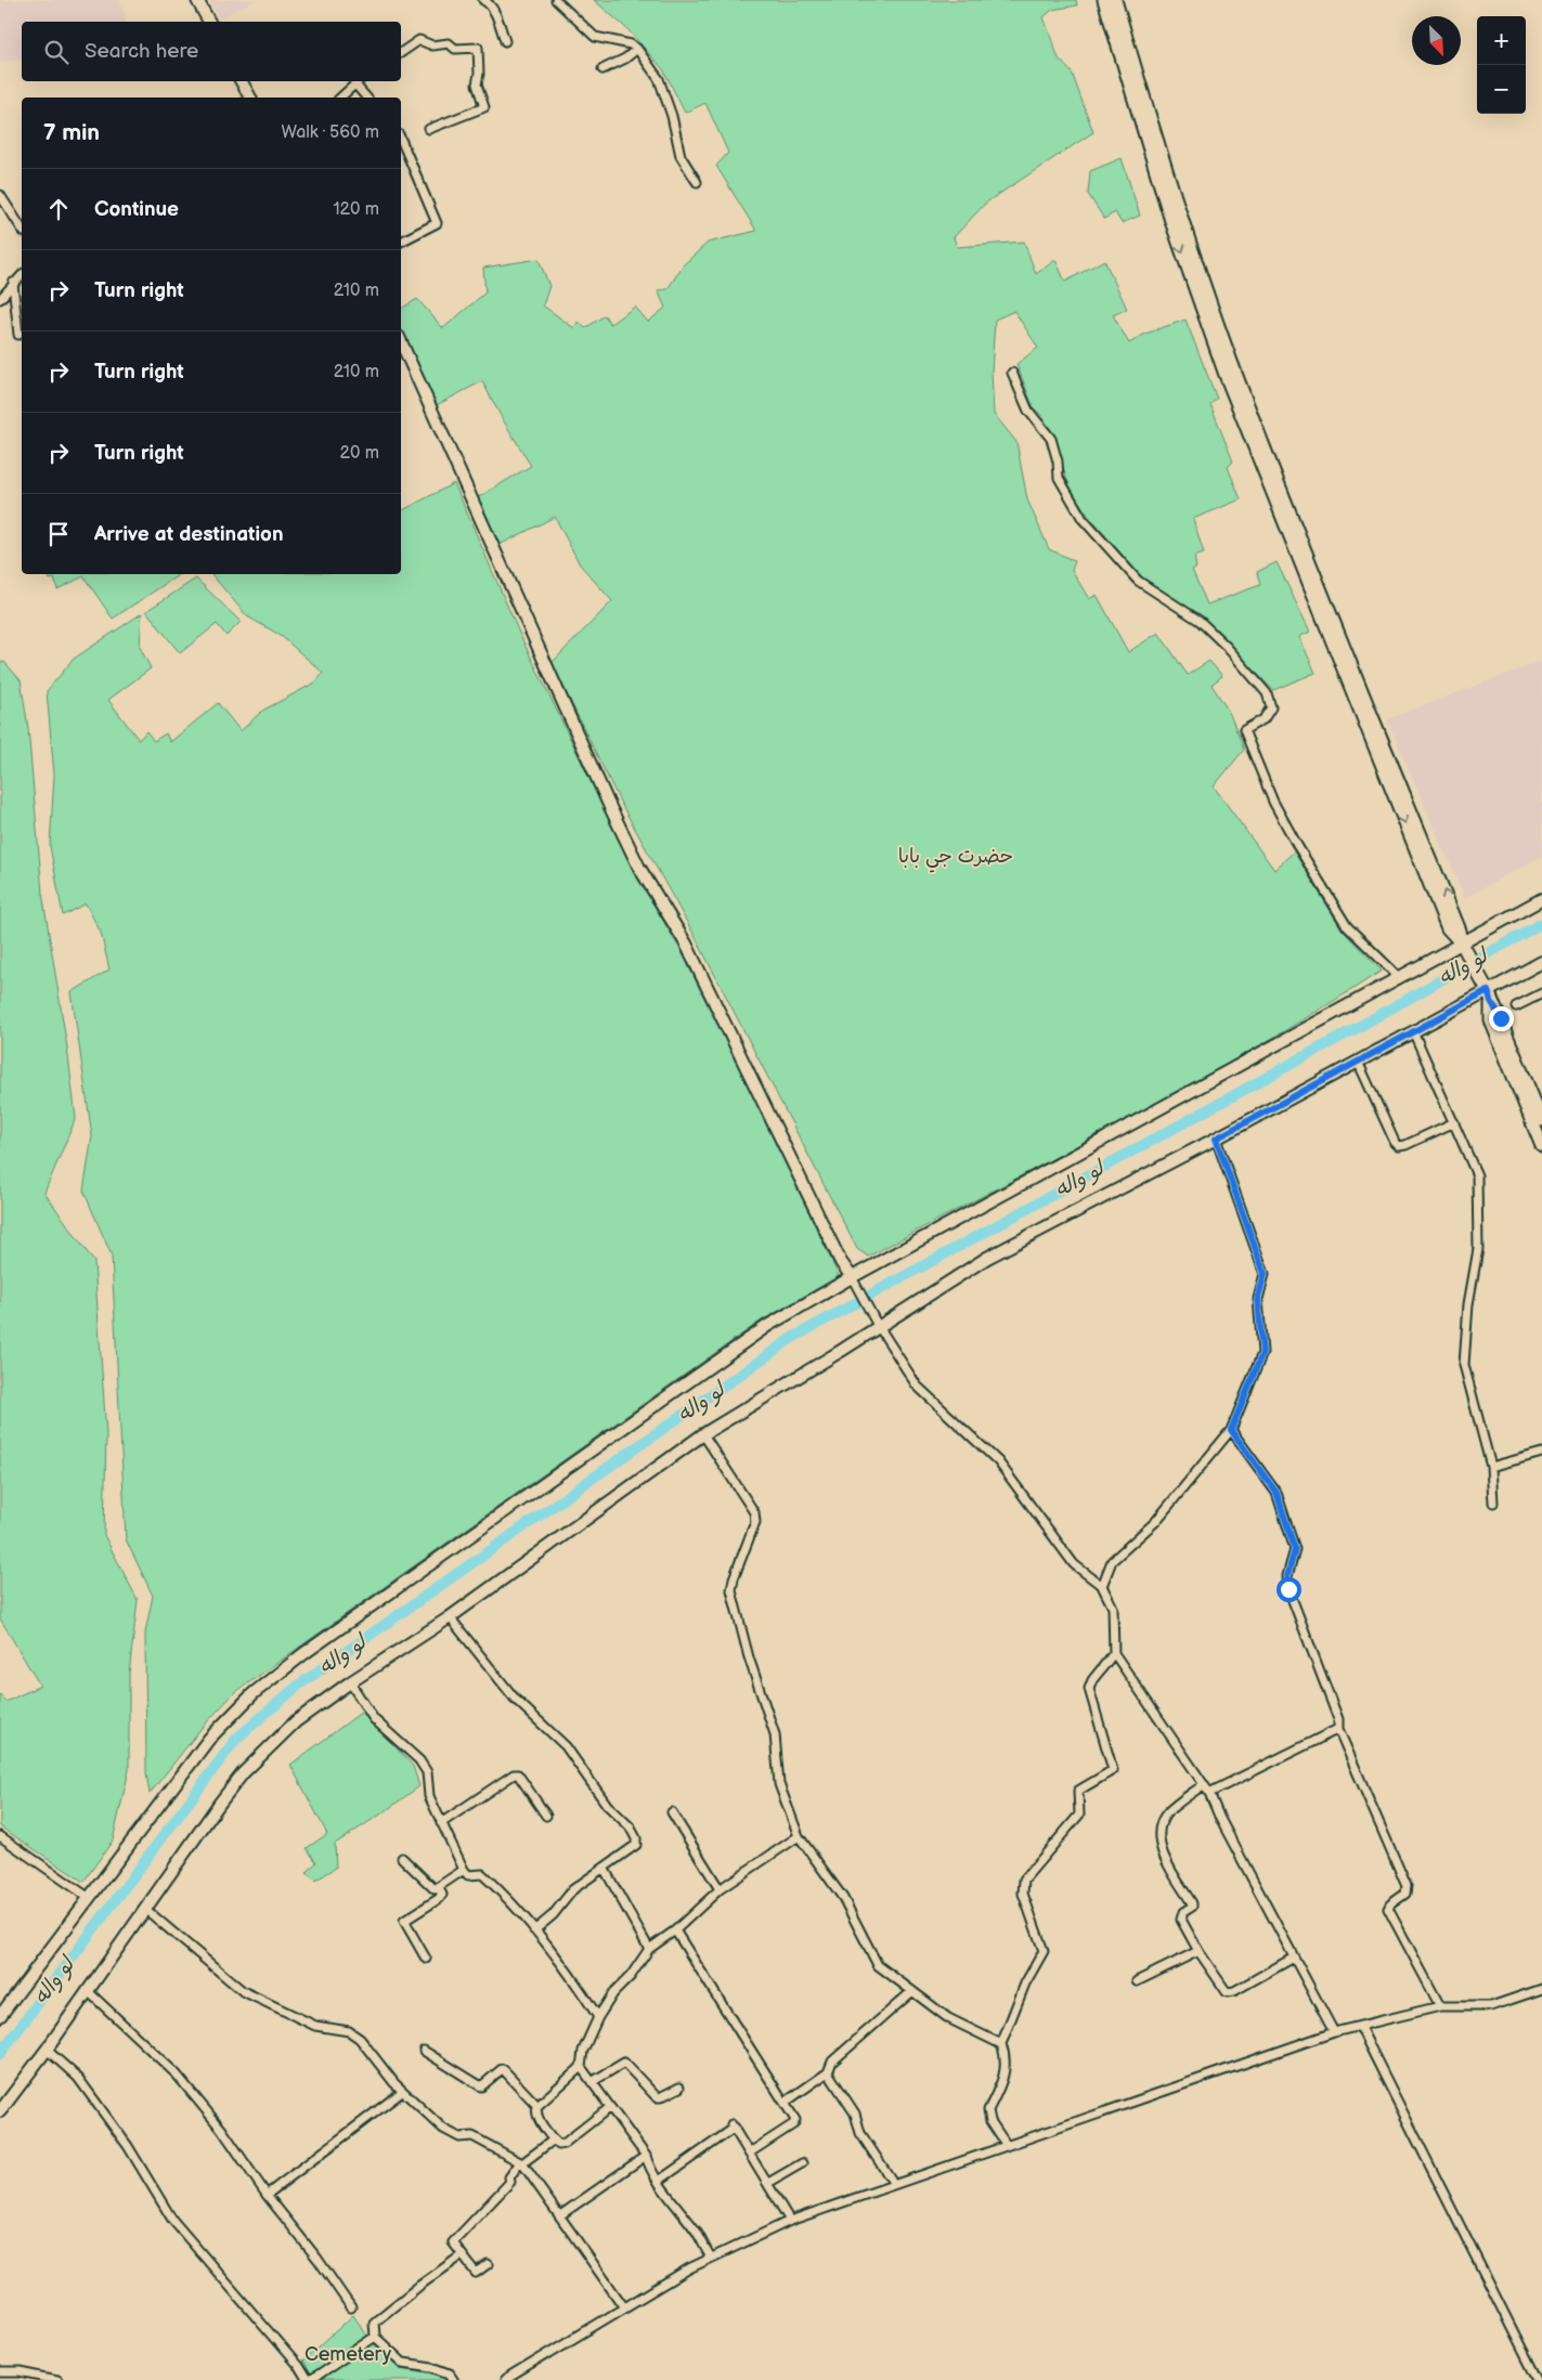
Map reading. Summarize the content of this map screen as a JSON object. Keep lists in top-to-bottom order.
{
  "water": ["لو واله"],
  "parks": ["حضرت جي بابا", "Cemetery"],
  "north": "bottom right",
  "page": {
    "map_buttons": ["+", "−"],
    "search": "Search here",
    "heading": ["7 min", "Walk · 560 m"],
    "list": [
      ["Continue", "120 m"],
      ["Turn right", "210 m"],
      ["Turn right", "210 m"],
      ["Turn right", "20 m"],
      "Arrive at destination"
    ]
  }
}
